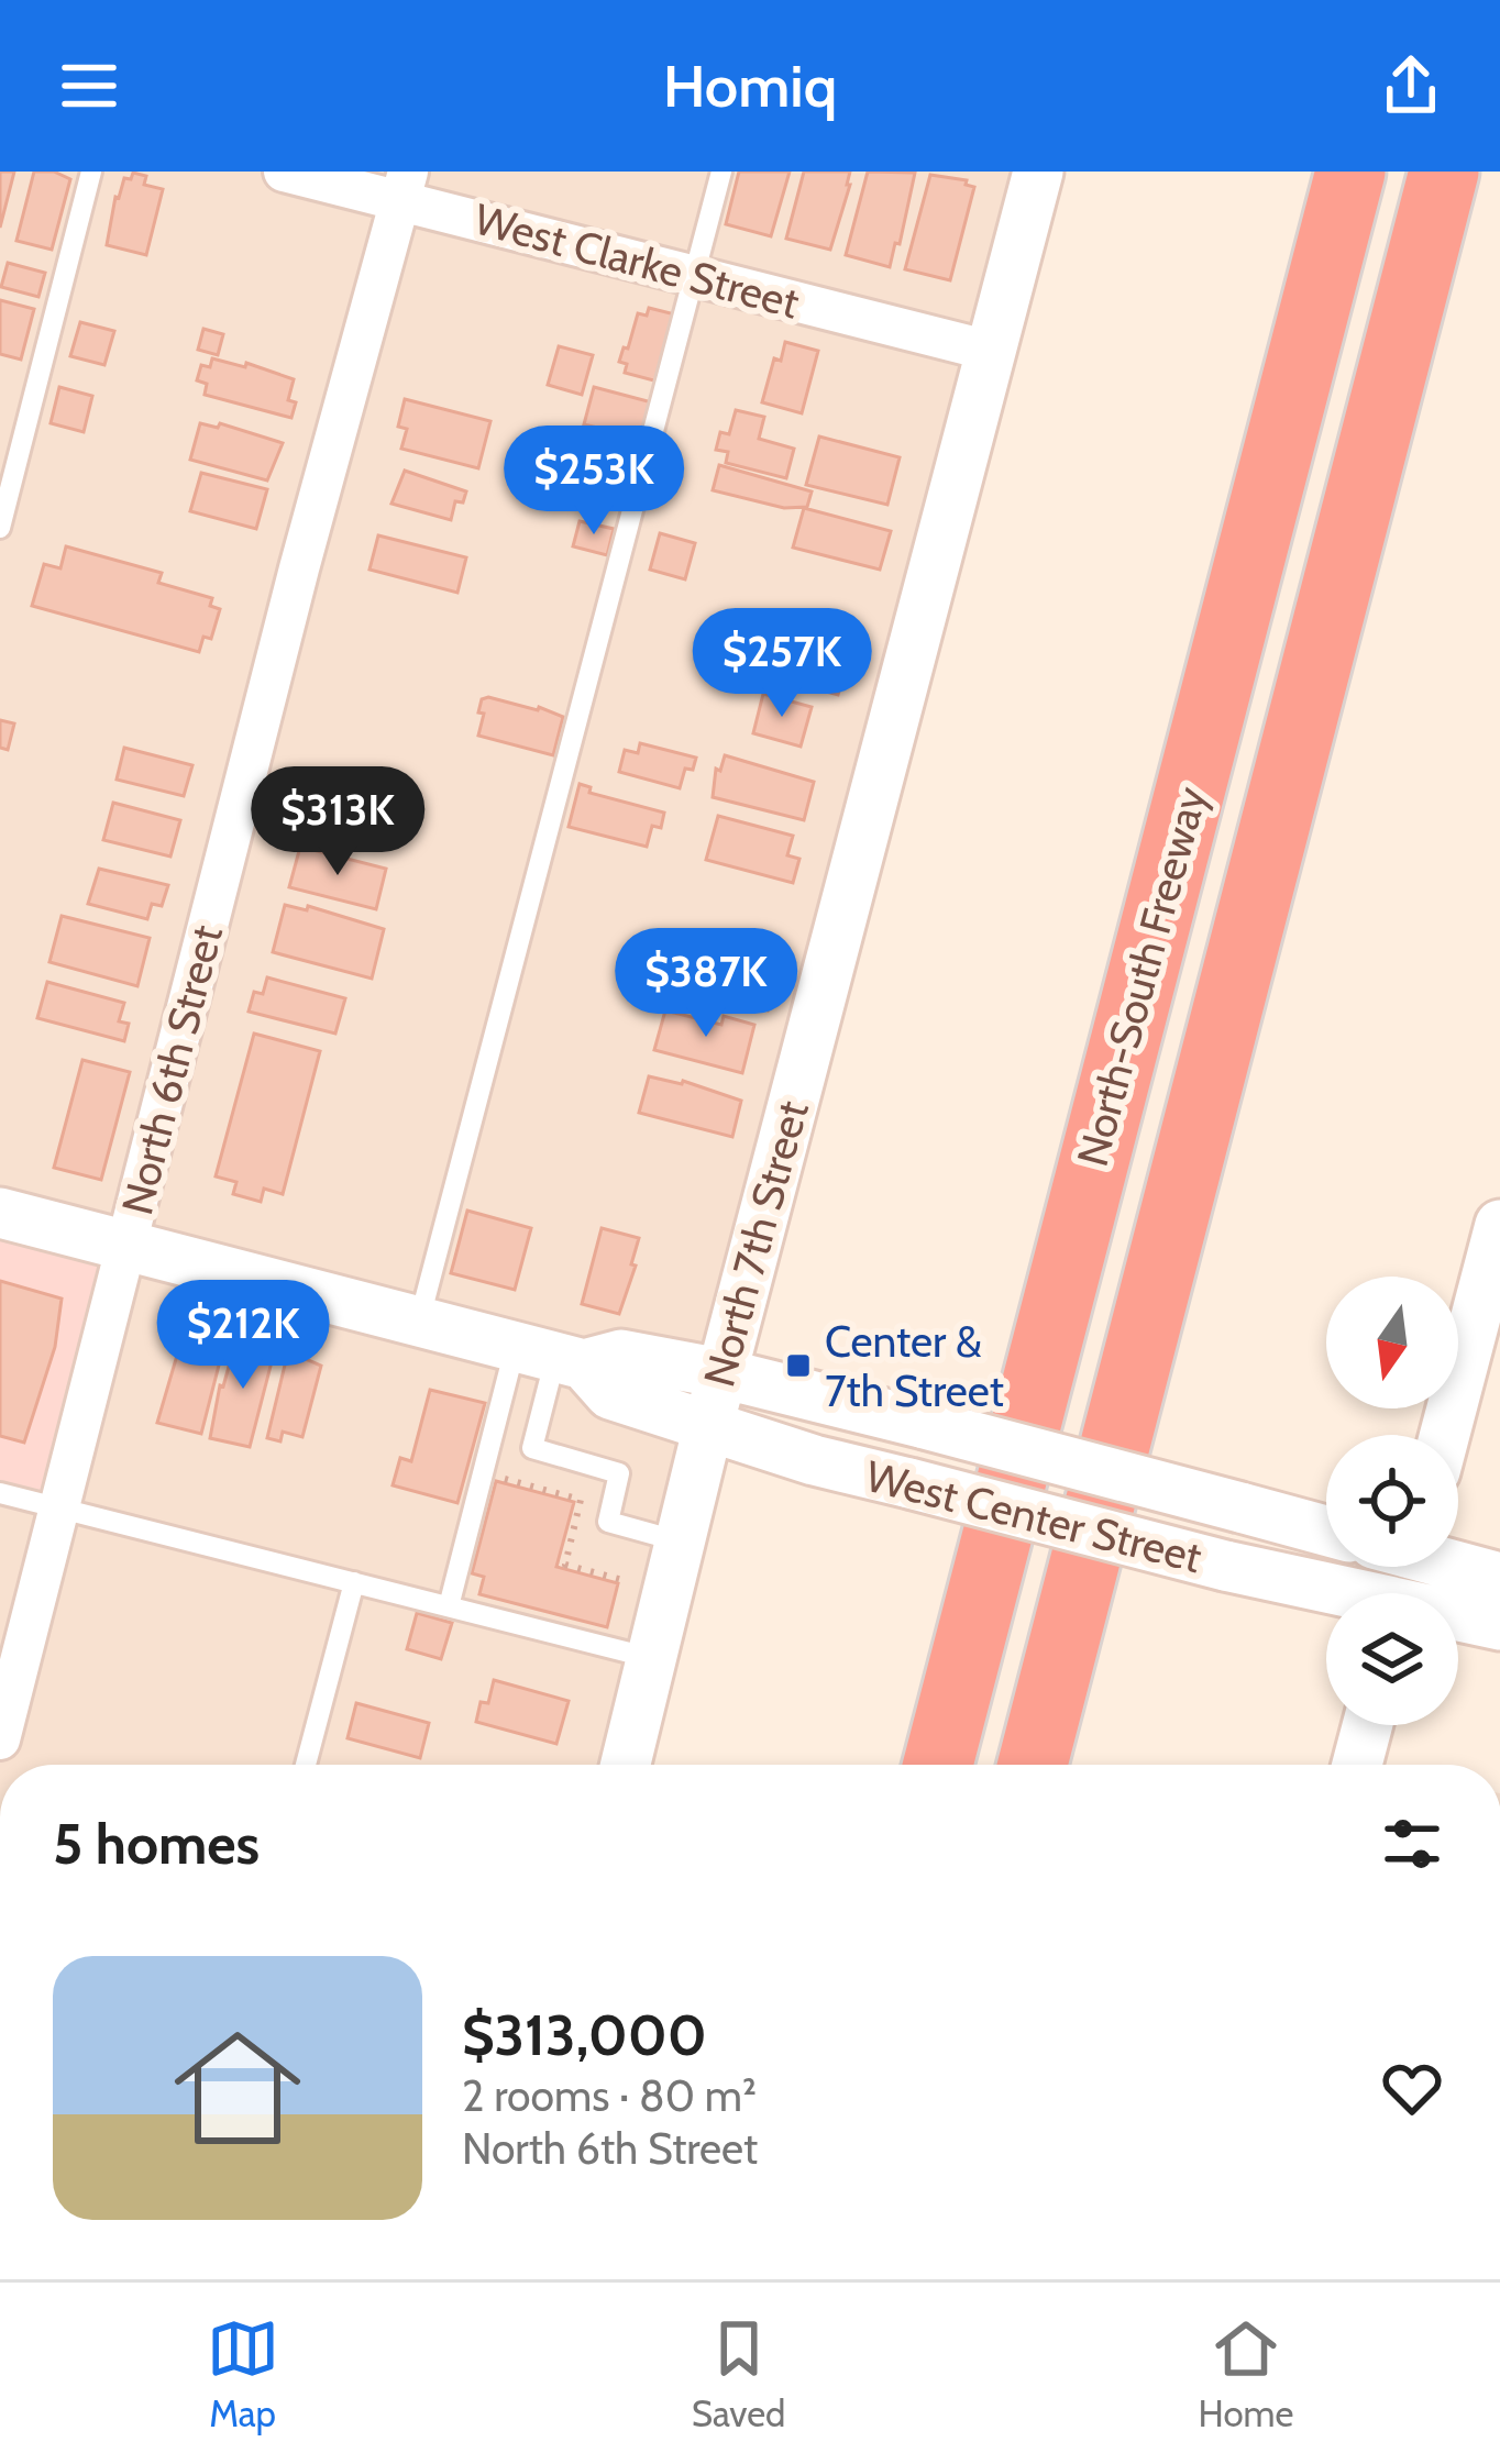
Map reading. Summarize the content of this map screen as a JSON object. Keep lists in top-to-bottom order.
{
  "streets": {
    "highway": ["North-South Freeway"],
    "street": [
      "West Clarke Street",
      "North 6th Street",
      "North 7th Street",
      "West Center Street"
    ]
  },
  "crossings": [
    ["West Clarke Street", "North 6th Street"],
    ["West Clarke Street", "North 7th Street"],
    ["North 6th Street", "West Center Street"],
    ["North 7th Street", "West Center Street"]
  ],
  "places": {
    "transit": ["Center & 7th Street"]
  },
  "north": "bottom",
  "page": {
    "header": "Homiq",
    "price": [
      "$253K",
      "$257K",
      "$313K",
      "$387K",
      "$212K"
    ],
    "heading": "5 homes",
    "list": [
      {
        "name": "$313,000",
        "note": "2 rooms · 80 m² · North 6th Street"
      }
    ],
    "tabs": ["Map", "Saved", "Home"]
  }
}
